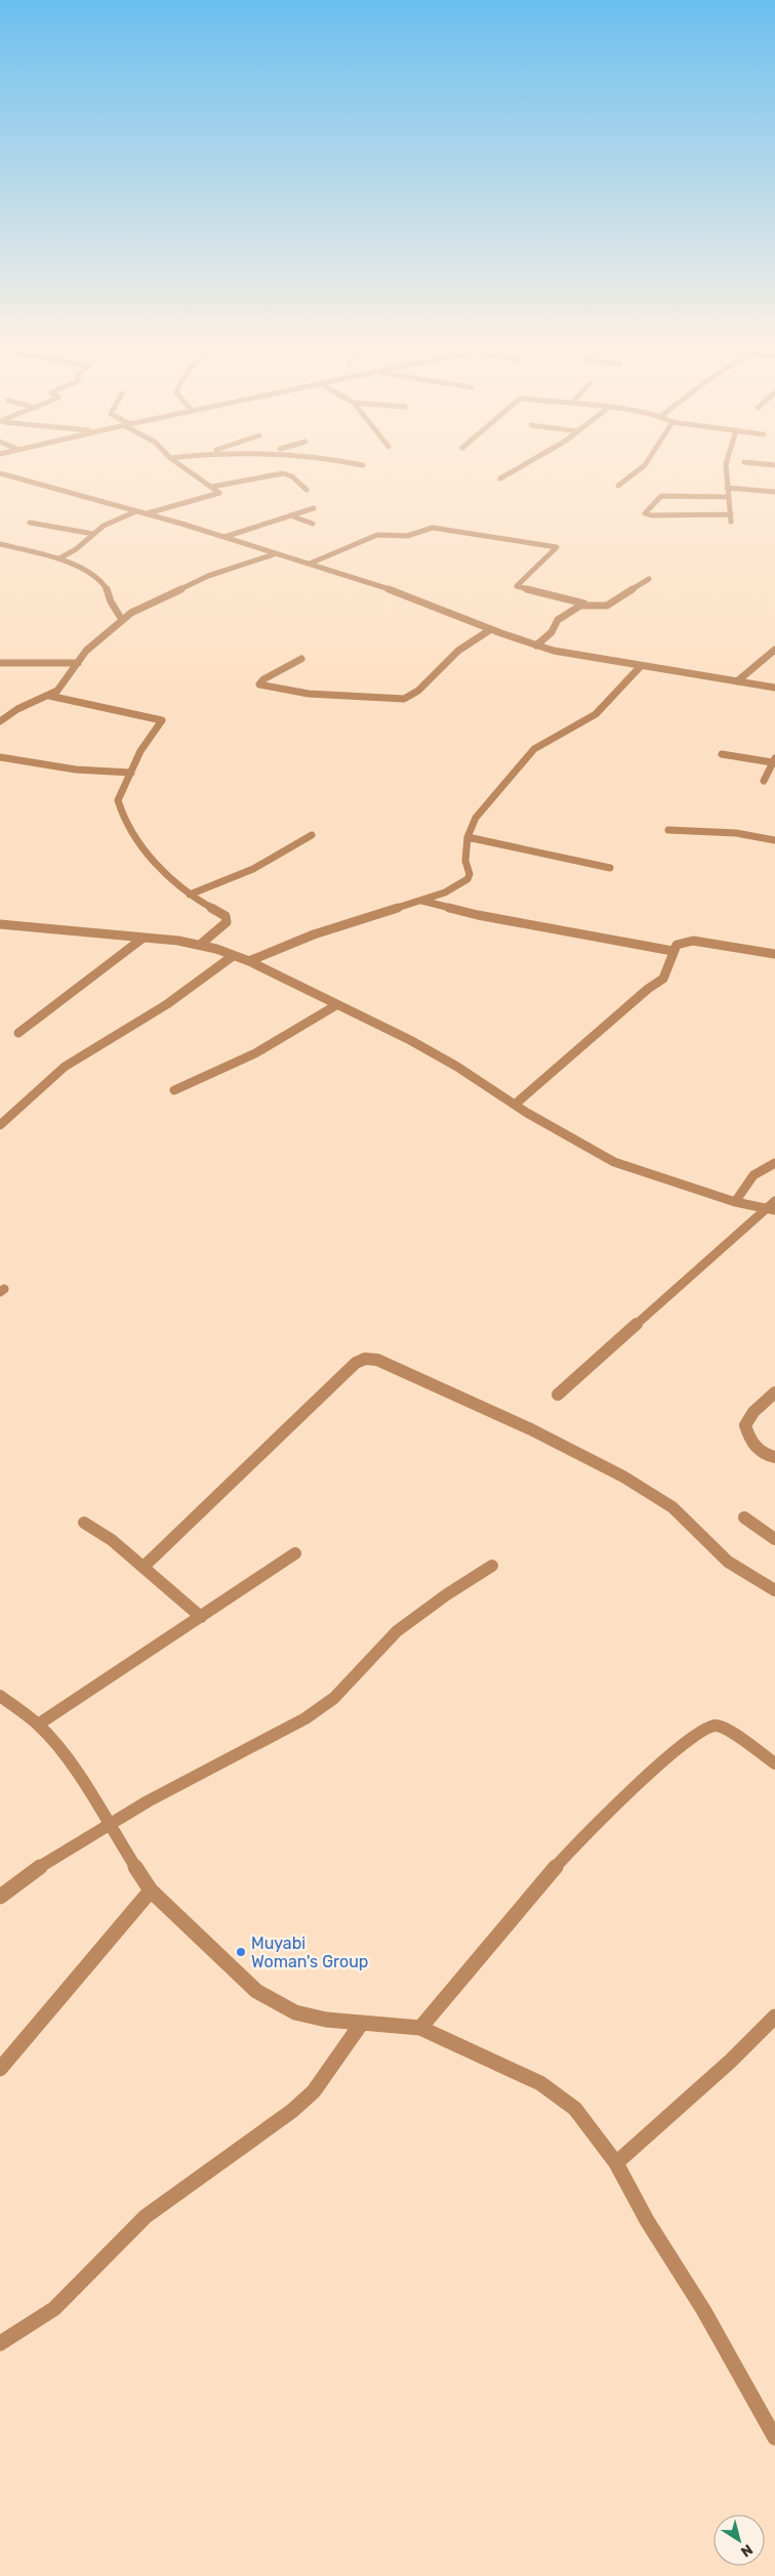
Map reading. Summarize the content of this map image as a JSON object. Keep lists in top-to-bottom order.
{
  "places": ["Muyabi Woman's Group"],
  "north": "bottom right"
}
